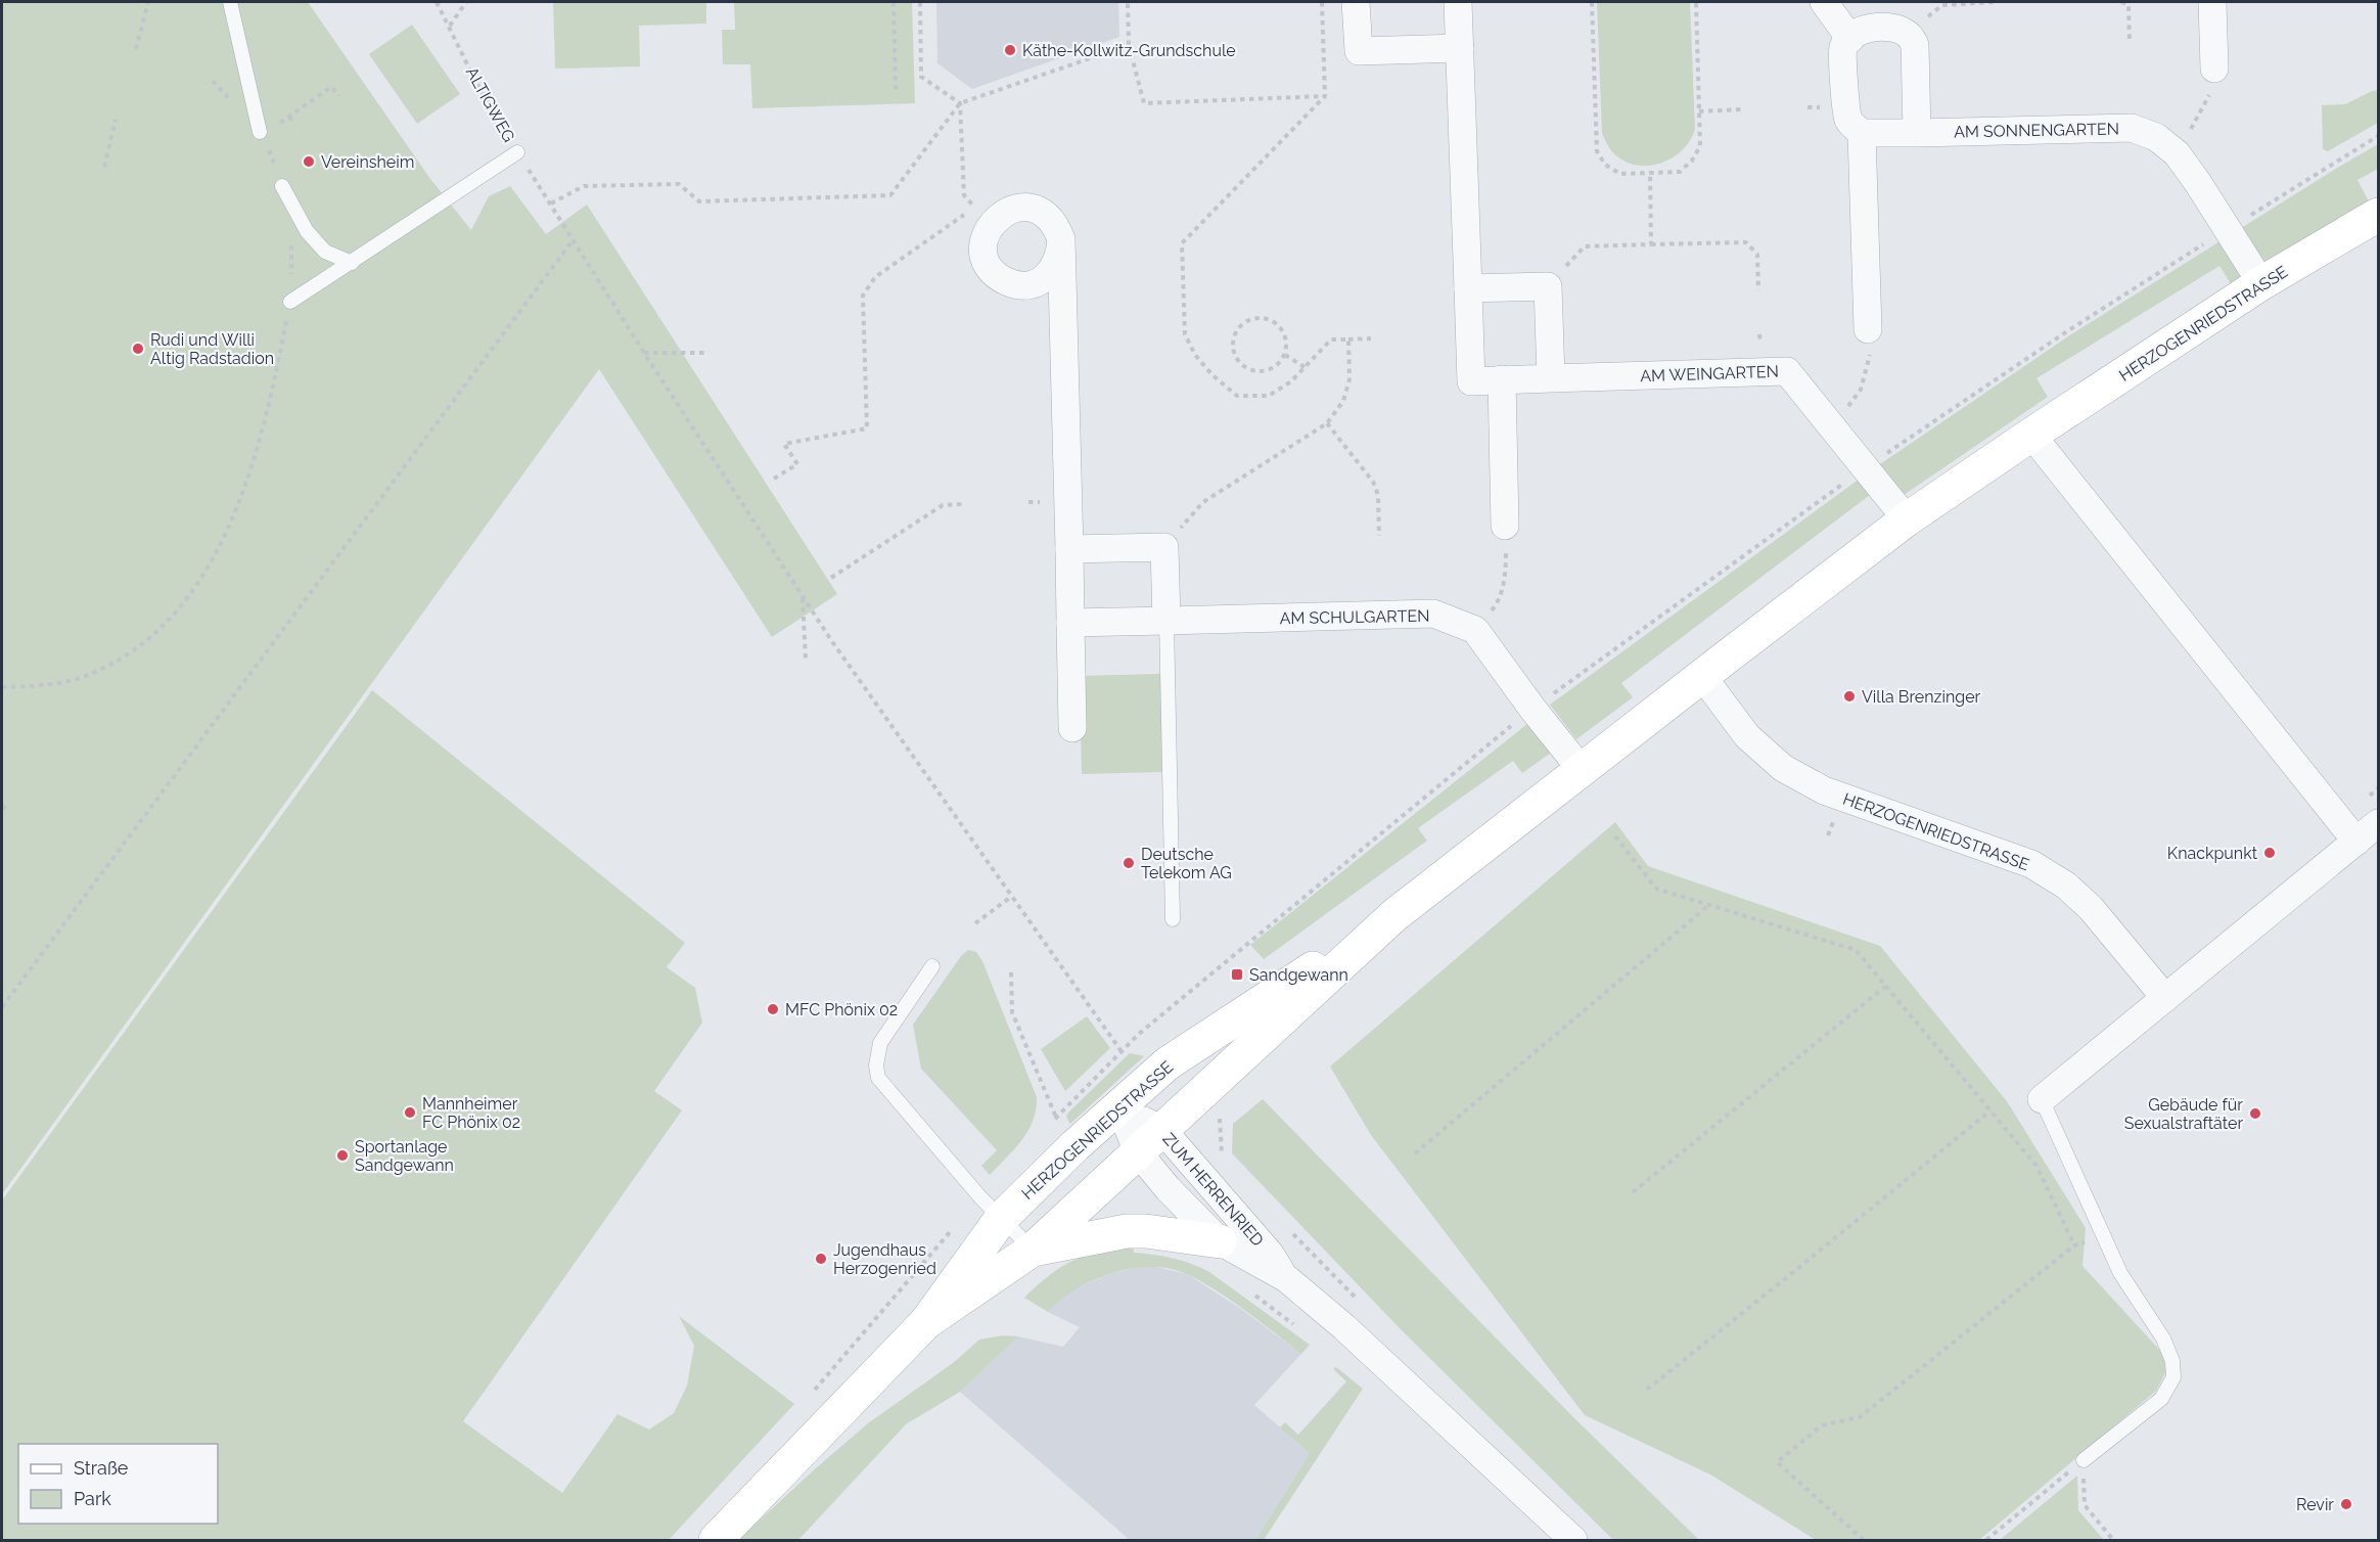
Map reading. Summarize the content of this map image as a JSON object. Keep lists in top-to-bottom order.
{
  "streets": {
    "street": [
      "AM SONNENGARTEN",
      "HERZOGENRIEDSTRASSE",
      "AM WEINGARTEN",
      "AM SCHULGARTEN",
      "ZUM HERRENRIED"
    ],
    "path": ["ALTIGWEG"]
  },
  "crossings": [
    ["AM SONNENGARTEN", "HERZOGENRIEDSTRASSE"],
    ["HERZOGENRIEDSTRASSE", "AM WEINGARTEN"],
    ["HERZOGENRIEDSTRASSE", "ZUM HERRENRIED"]
  ],
  "places": {
    "other": [
      "Käthe-Kollwitz-Grundschule",
      "Vereinsheim",
      "Rudi und Willi Altig Radstadion",
      "Villa Brenzinger",
      "Knackpunkt",
      "Deutsche Telekom AG",
      "MFC Phönix 02",
      "Mannheimer FC Phönix 02",
      "Gebäude für Sexualstraftäter",
      "Sportanlage Sandgewann",
      "Jugendhaus Herzogenried",
      "Revir"
    ],
    "transit": ["Sandgewann"]
  },
  "legend": ["Straße", "Park"]
}
